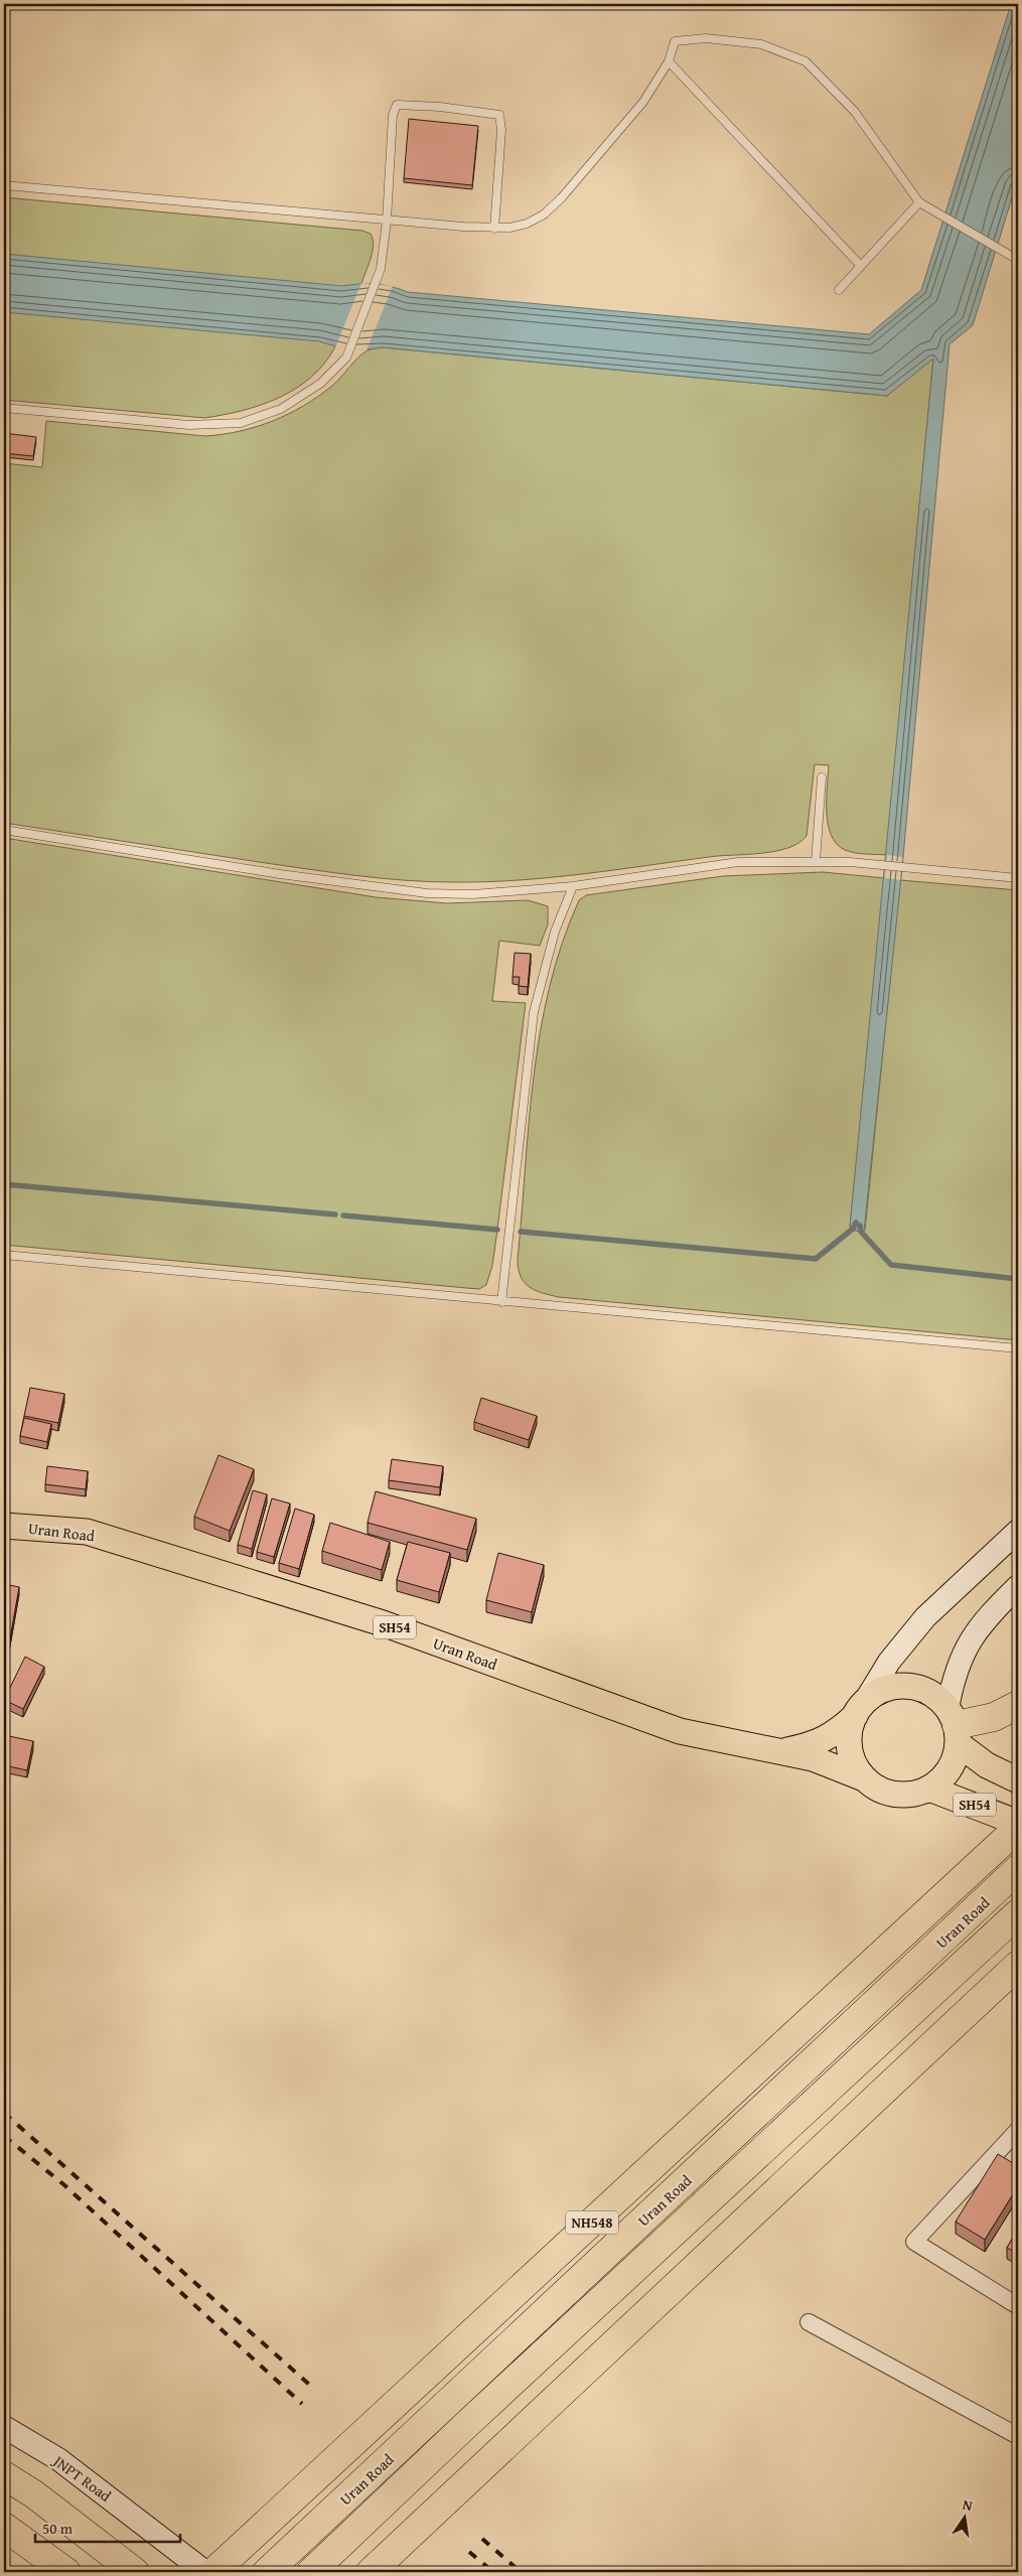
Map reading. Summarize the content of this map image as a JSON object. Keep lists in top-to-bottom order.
{
  "streets": {
    "highway": ["Uran Road", "NH548"],
    "main road": ["SH54"],
    "street": ["JNPT Road"]
  },
  "crossings": [
    ["Uran Road", "SH54"]
  ],
  "scale_bar": "50 m",
  "north": "top"
}
